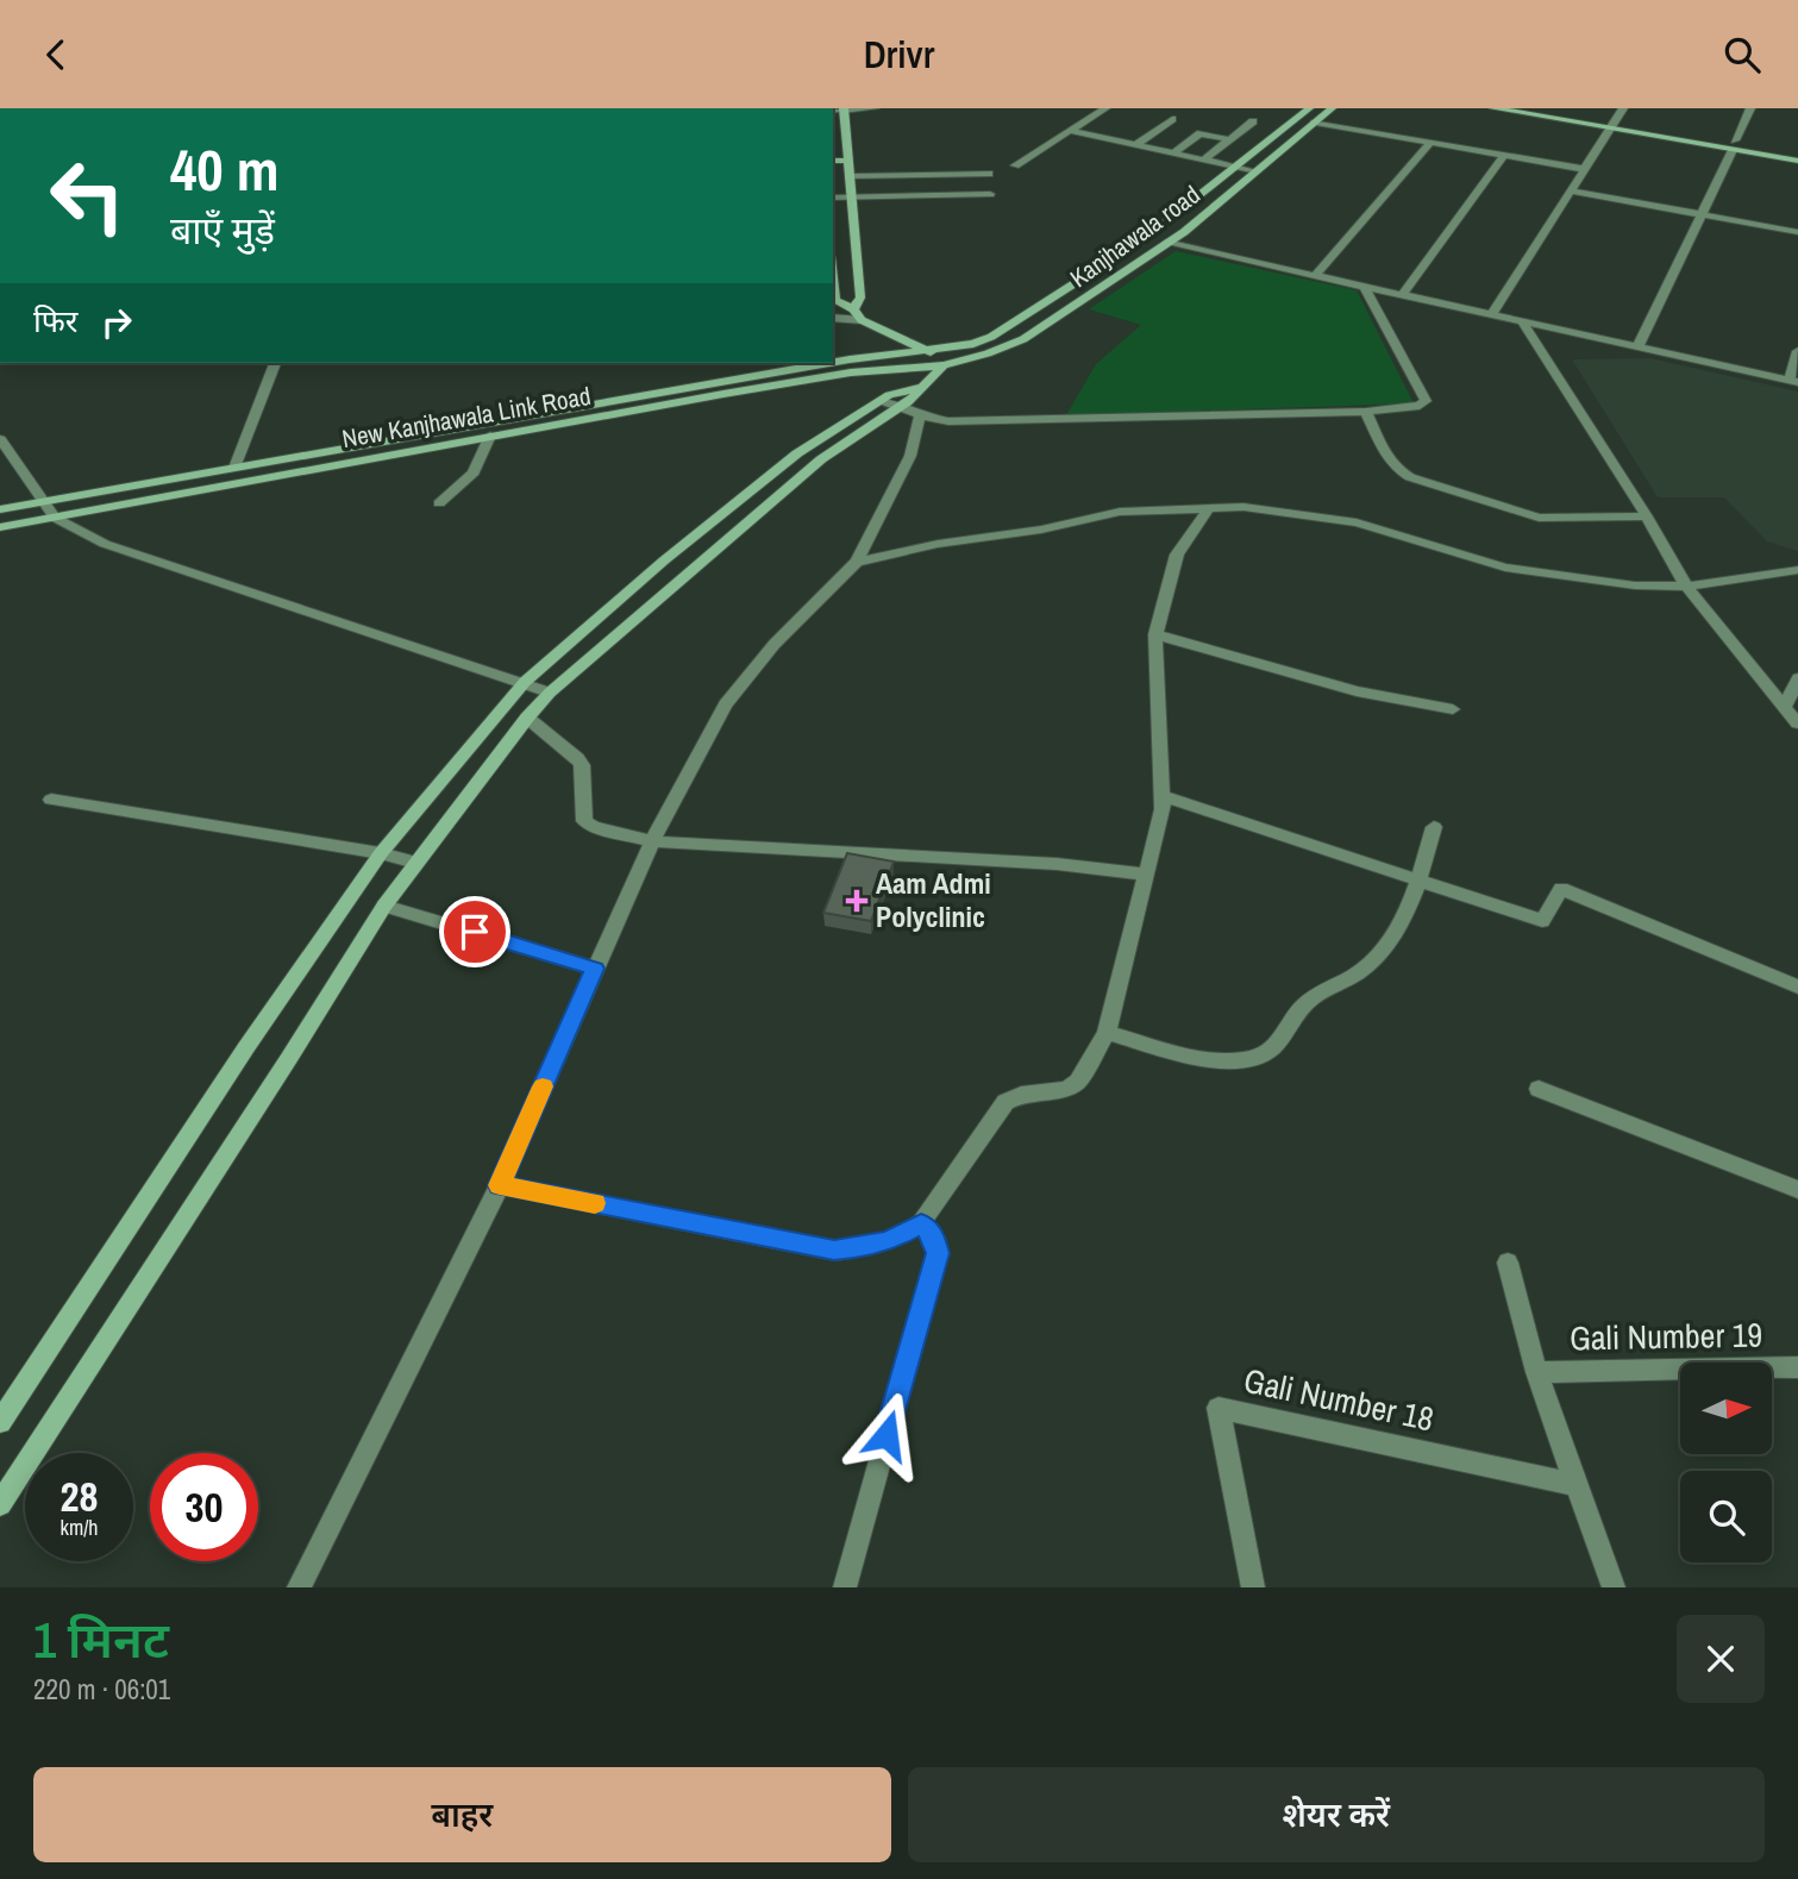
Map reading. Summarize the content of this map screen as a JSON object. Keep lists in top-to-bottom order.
{
  "streets": {
    "main road": ["Kanjhawala road", "New Kanjhawala Link Road"],
    "street": ["Gali Number 19", "Gali Number 18"]
  },
  "crossings": [
    ["Kanjhawala road", "New Kanjhawala Link Road"]
  ],
  "places": {
    "health": ["Aam Admi Polyclinic"]
  },
  "north": "right",
  "page": {
    "header": "Drivr",
    "turn": ["40 m", "बाएँ मुड़ें"],
    "then": "फिर",
    "speed": "28 km/h",
    "limit": "30",
    "heading": ["1 मिनट", "220 m · 06:01"],
    "buttons": ["बाहर", "शेयर करें"]
  }
}
